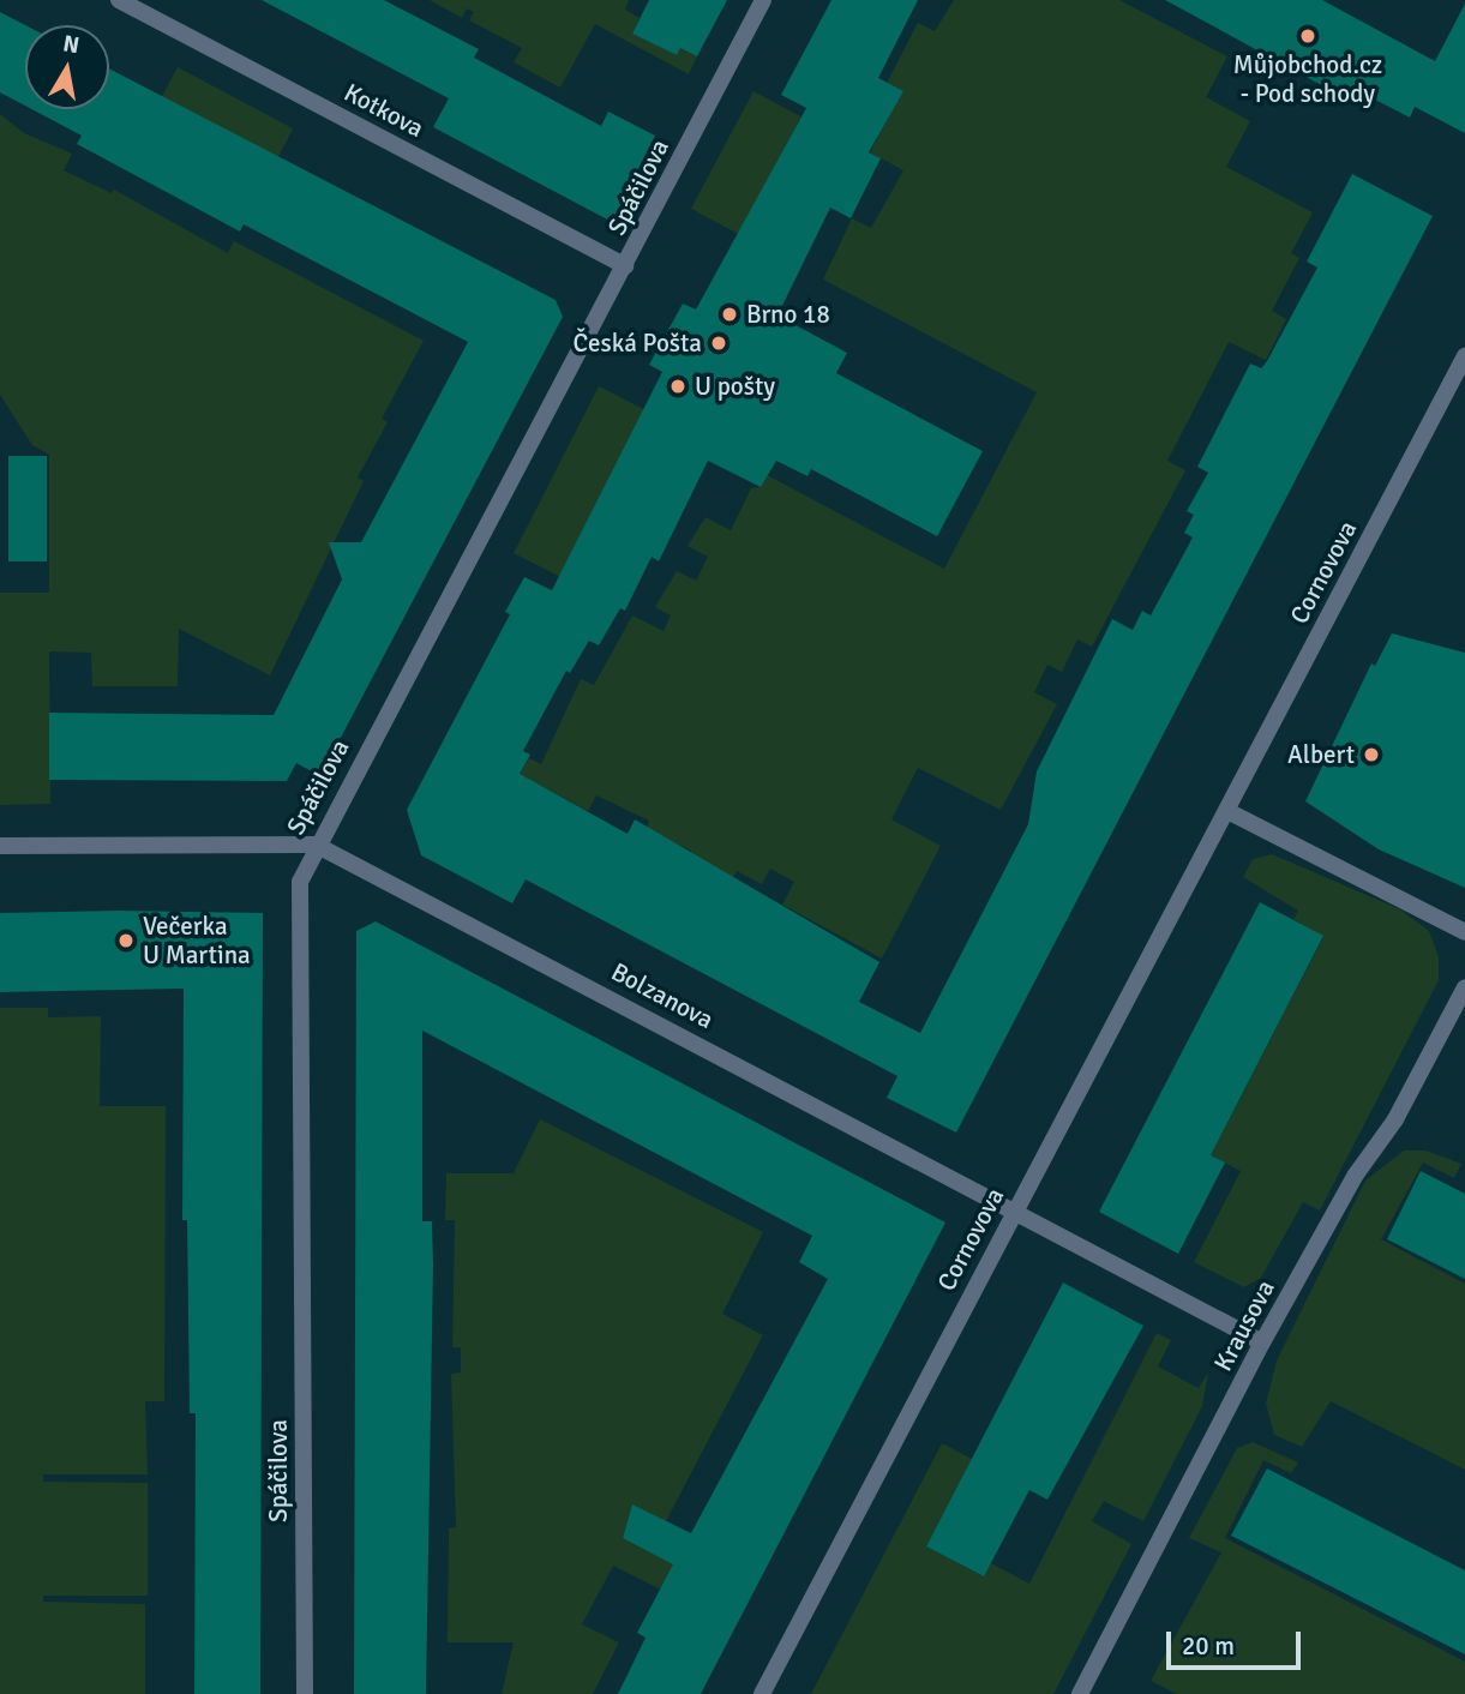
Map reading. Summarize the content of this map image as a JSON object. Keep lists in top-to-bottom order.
{
  "streets": {
    "street": [
      "Kotkova",
      "Spáčilova",
      "Cornovova",
      "Bolzanova",
      "Krausova"
    ]
  },
  "crossings": [
    ["Kotkova", "Spáčilova"],
    ["Spáčilova", "Bolzanova"],
    ["Cornovova", "Bolzanova"],
    ["Bolzanova", "Krausova"]
  ],
  "places": [
    "Můjobchod.cz - Pod schody",
    "Brno 18",
    "Česká Pošta",
    "U pošty",
    "Albert",
    "Večerka U Martina"
  ],
  "scale_bar": "20 m",
  "north": "top"
}
